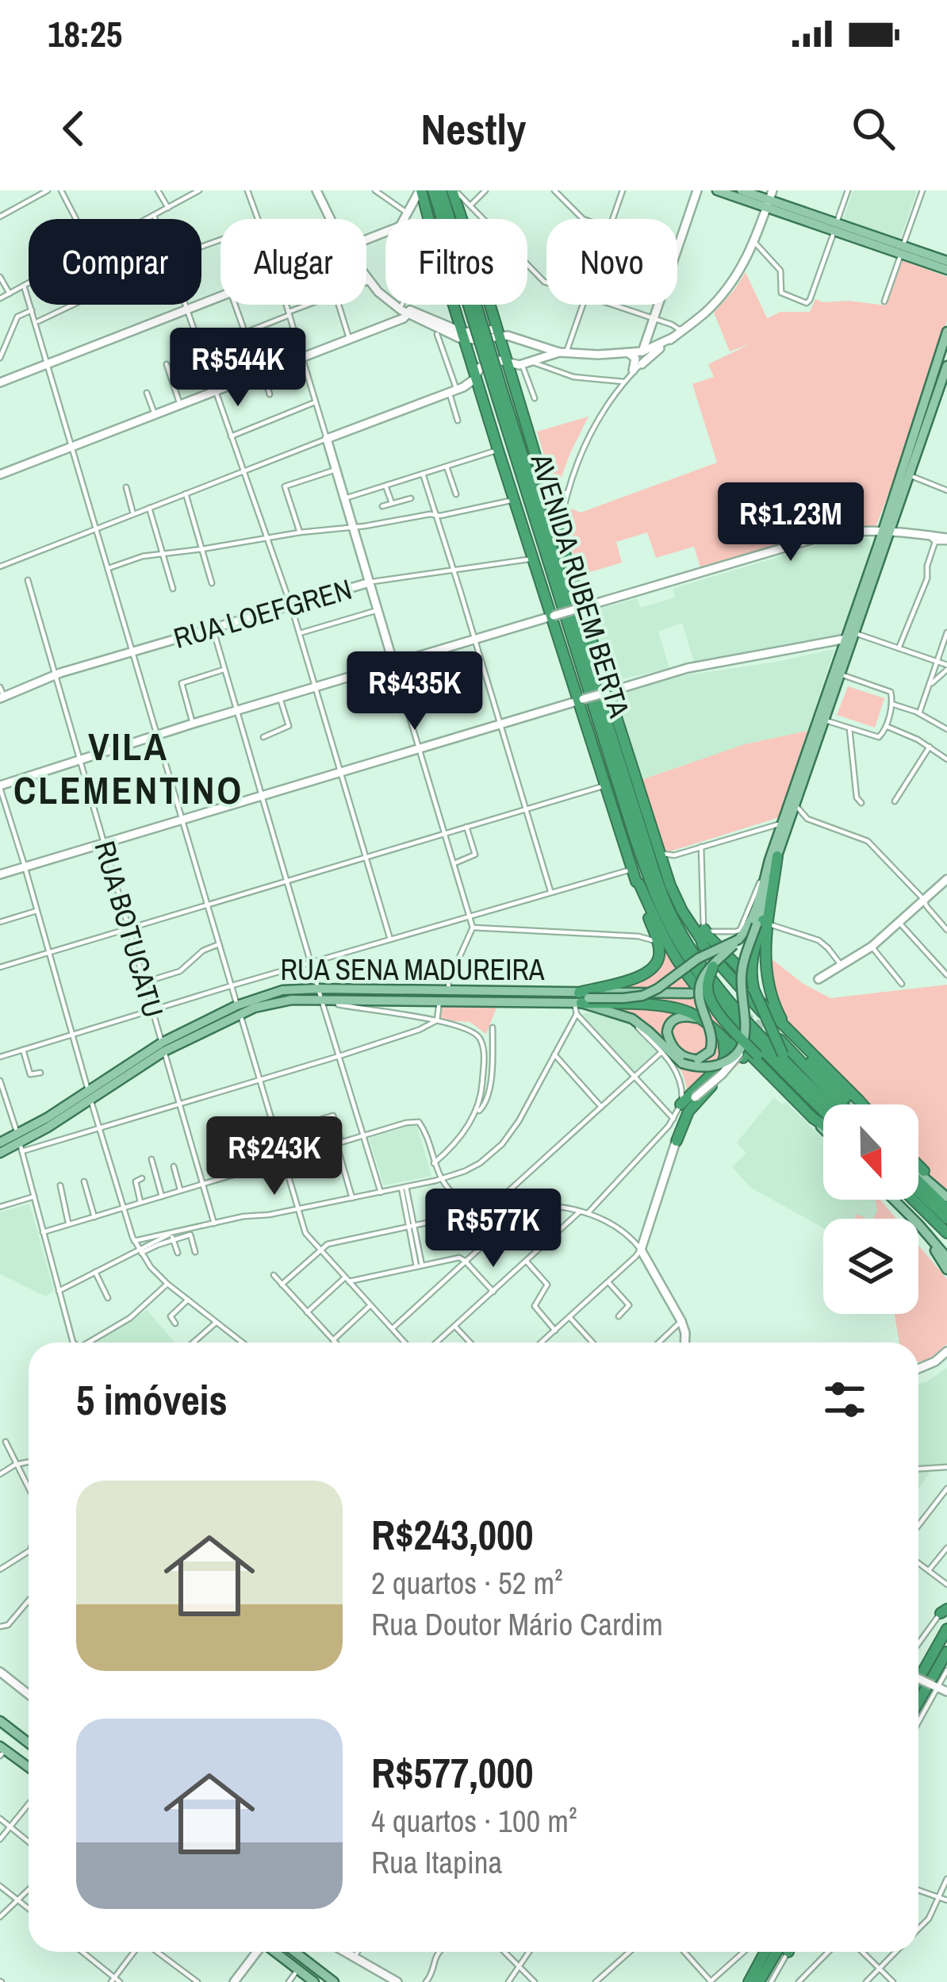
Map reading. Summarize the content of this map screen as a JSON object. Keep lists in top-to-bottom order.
{
  "streets": {
    "highway": ["AVENIDA RUBEM BERTA"],
    "main road": ["RUA SENA MADUREIRA"],
    "street": ["RUA LOEFGREN", "RUA BOTUCATU"]
  },
  "crossings": [
    ["AVENIDA RUBEM BERTA", "RUA LOEFGREN"],
    ["RUA LOEFGREN", "RUA BOTUCATU"],
    ["RUA BOTUCATU", "RUA SENA MADUREIRA"]
  ],
  "districts": ["VILA CLEMENTINO"],
  "north": "bottom",
  "page": {
    "status": "18:25",
    "header": "Nestly",
    "chip": [
      "Comprar",
      "Alugar",
      "Filtros",
      "Novo"
    ],
    "price": [
      "R$544K",
      "R$1.23M",
      "R$435K",
      "R$243K",
      "R$577K"
    ],
    "heading": "5 imóveis",
    "list": [
      {
        "name": "R$243,000",
        "note": "2 quartos · 52 m² · Rua Doutor Mário Cardim"
      },
      {
        "name": "R$577,000",
        "note": "4 quartos · 100 m² · Rua Itapina"
      }
    ]
  }
}
